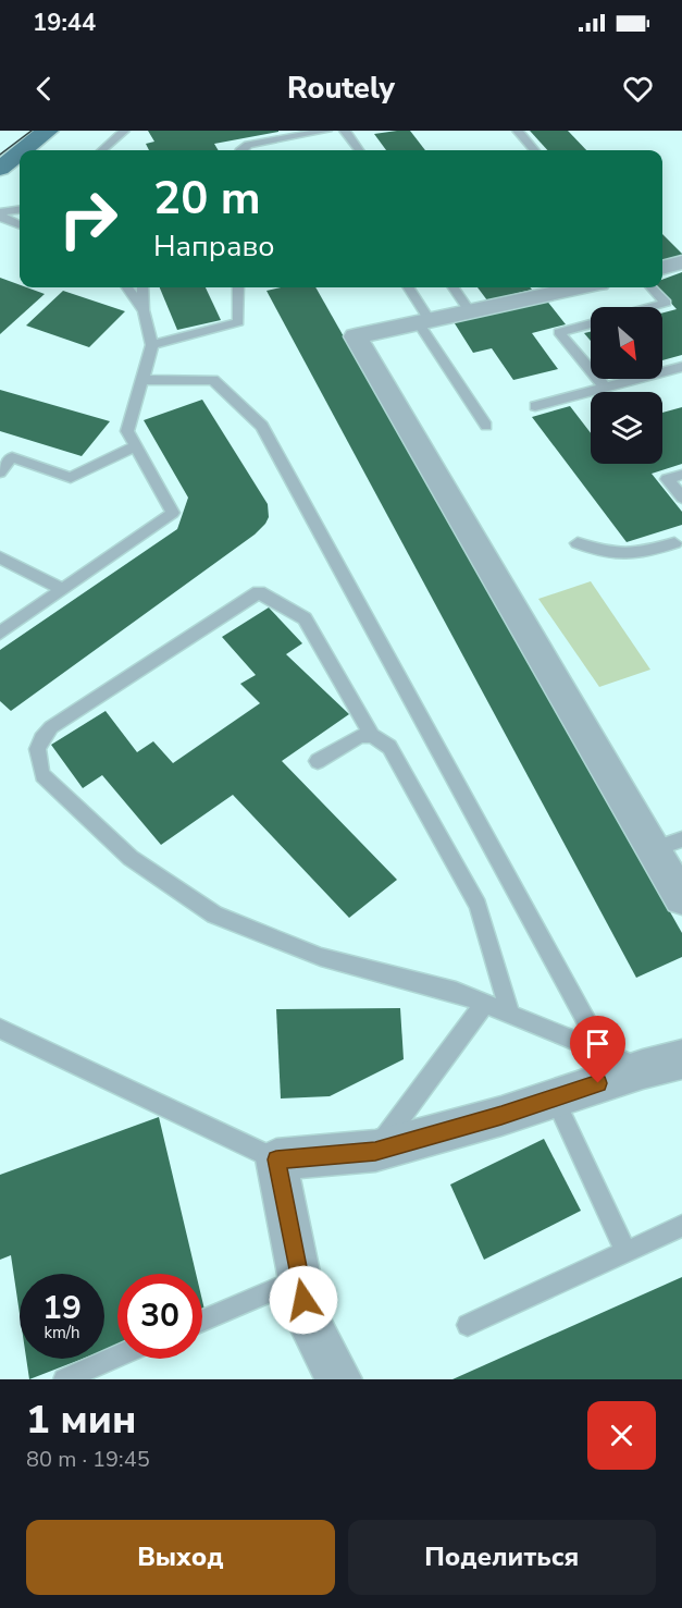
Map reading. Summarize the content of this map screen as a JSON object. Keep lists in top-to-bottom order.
{
  "north": "bottom right",
  "page": {
    "status": "19:44",
    "header": "Routely",
    "turn": ["20 m", "Направо"],
    "speed": "19 km/h",
    "limit": "30",
    "heading": ["1 мин", "80 m · 19:45"],
    "buttons": ["Выход", "Поделиться"]
  }
}
